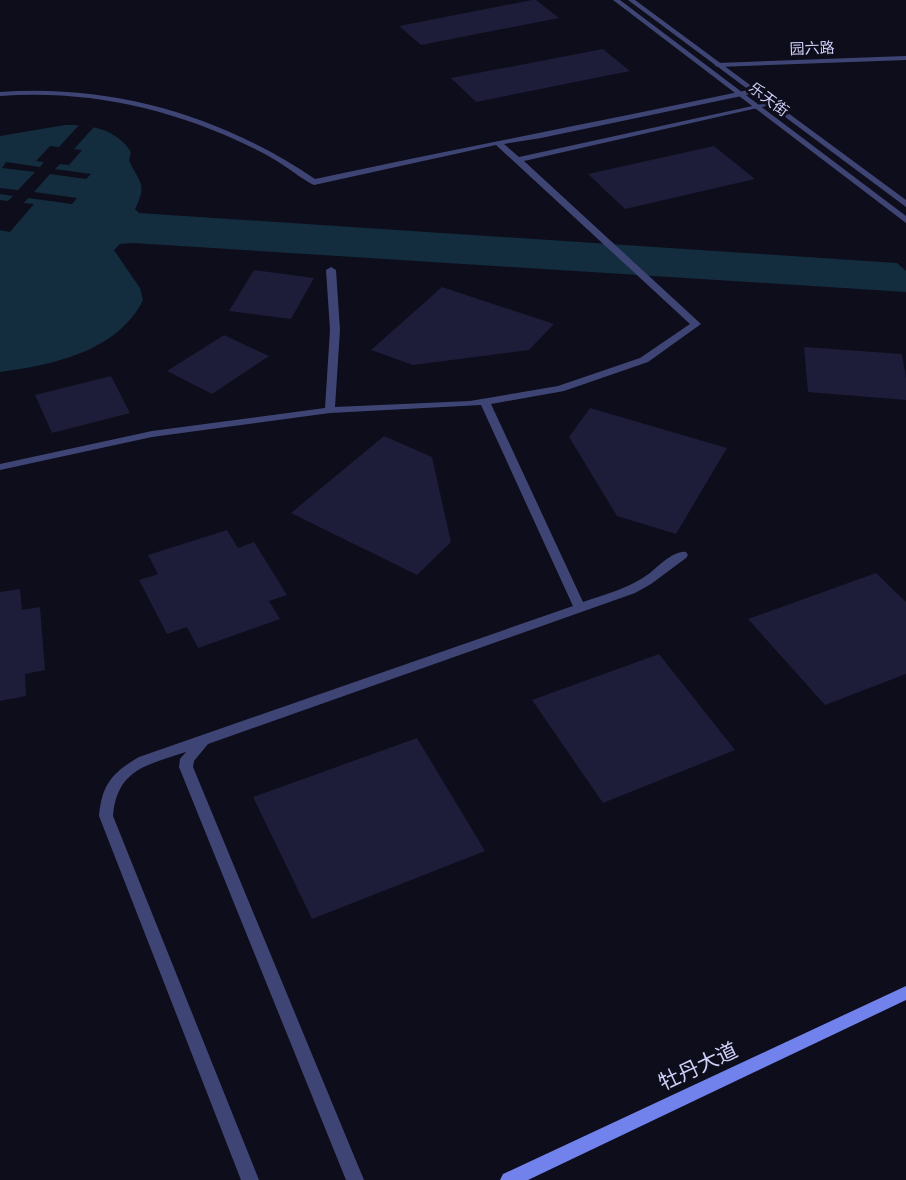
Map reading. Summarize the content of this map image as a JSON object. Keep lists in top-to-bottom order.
{
  "streets": {
    "main road": ["牡丹大道"],
    "street": ["园六路", "乐天街"]
  },
  "crossings": [
    ["园六路", "乐天街"]
  ]
}
